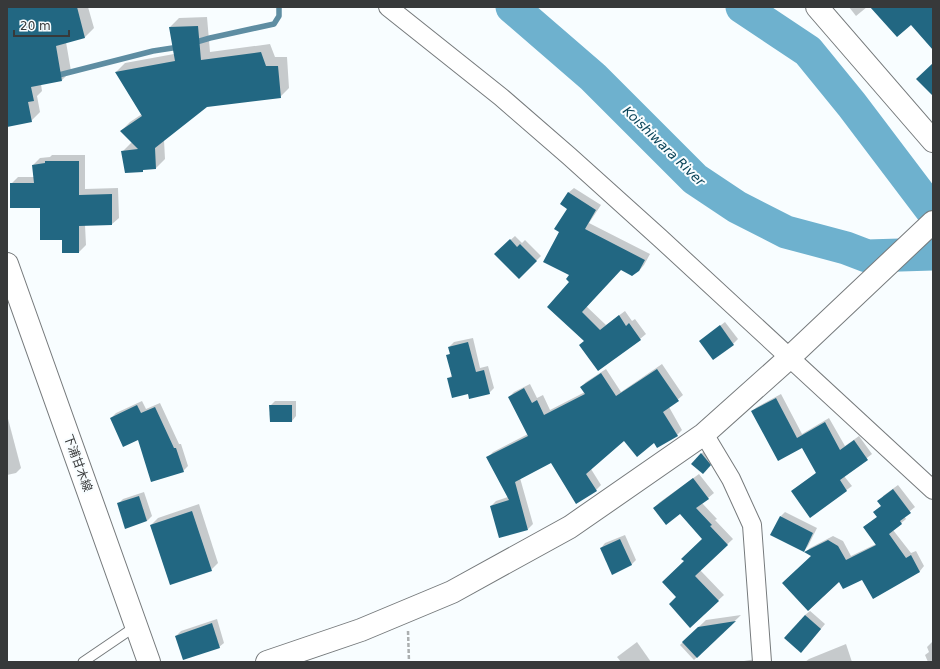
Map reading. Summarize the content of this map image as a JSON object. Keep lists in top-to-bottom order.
{
  "streets": {
    "street": ["下浦甘木線"]
  },
  "water": ["Koishiwara River"],
  "scale_bar": "20 m"
}
